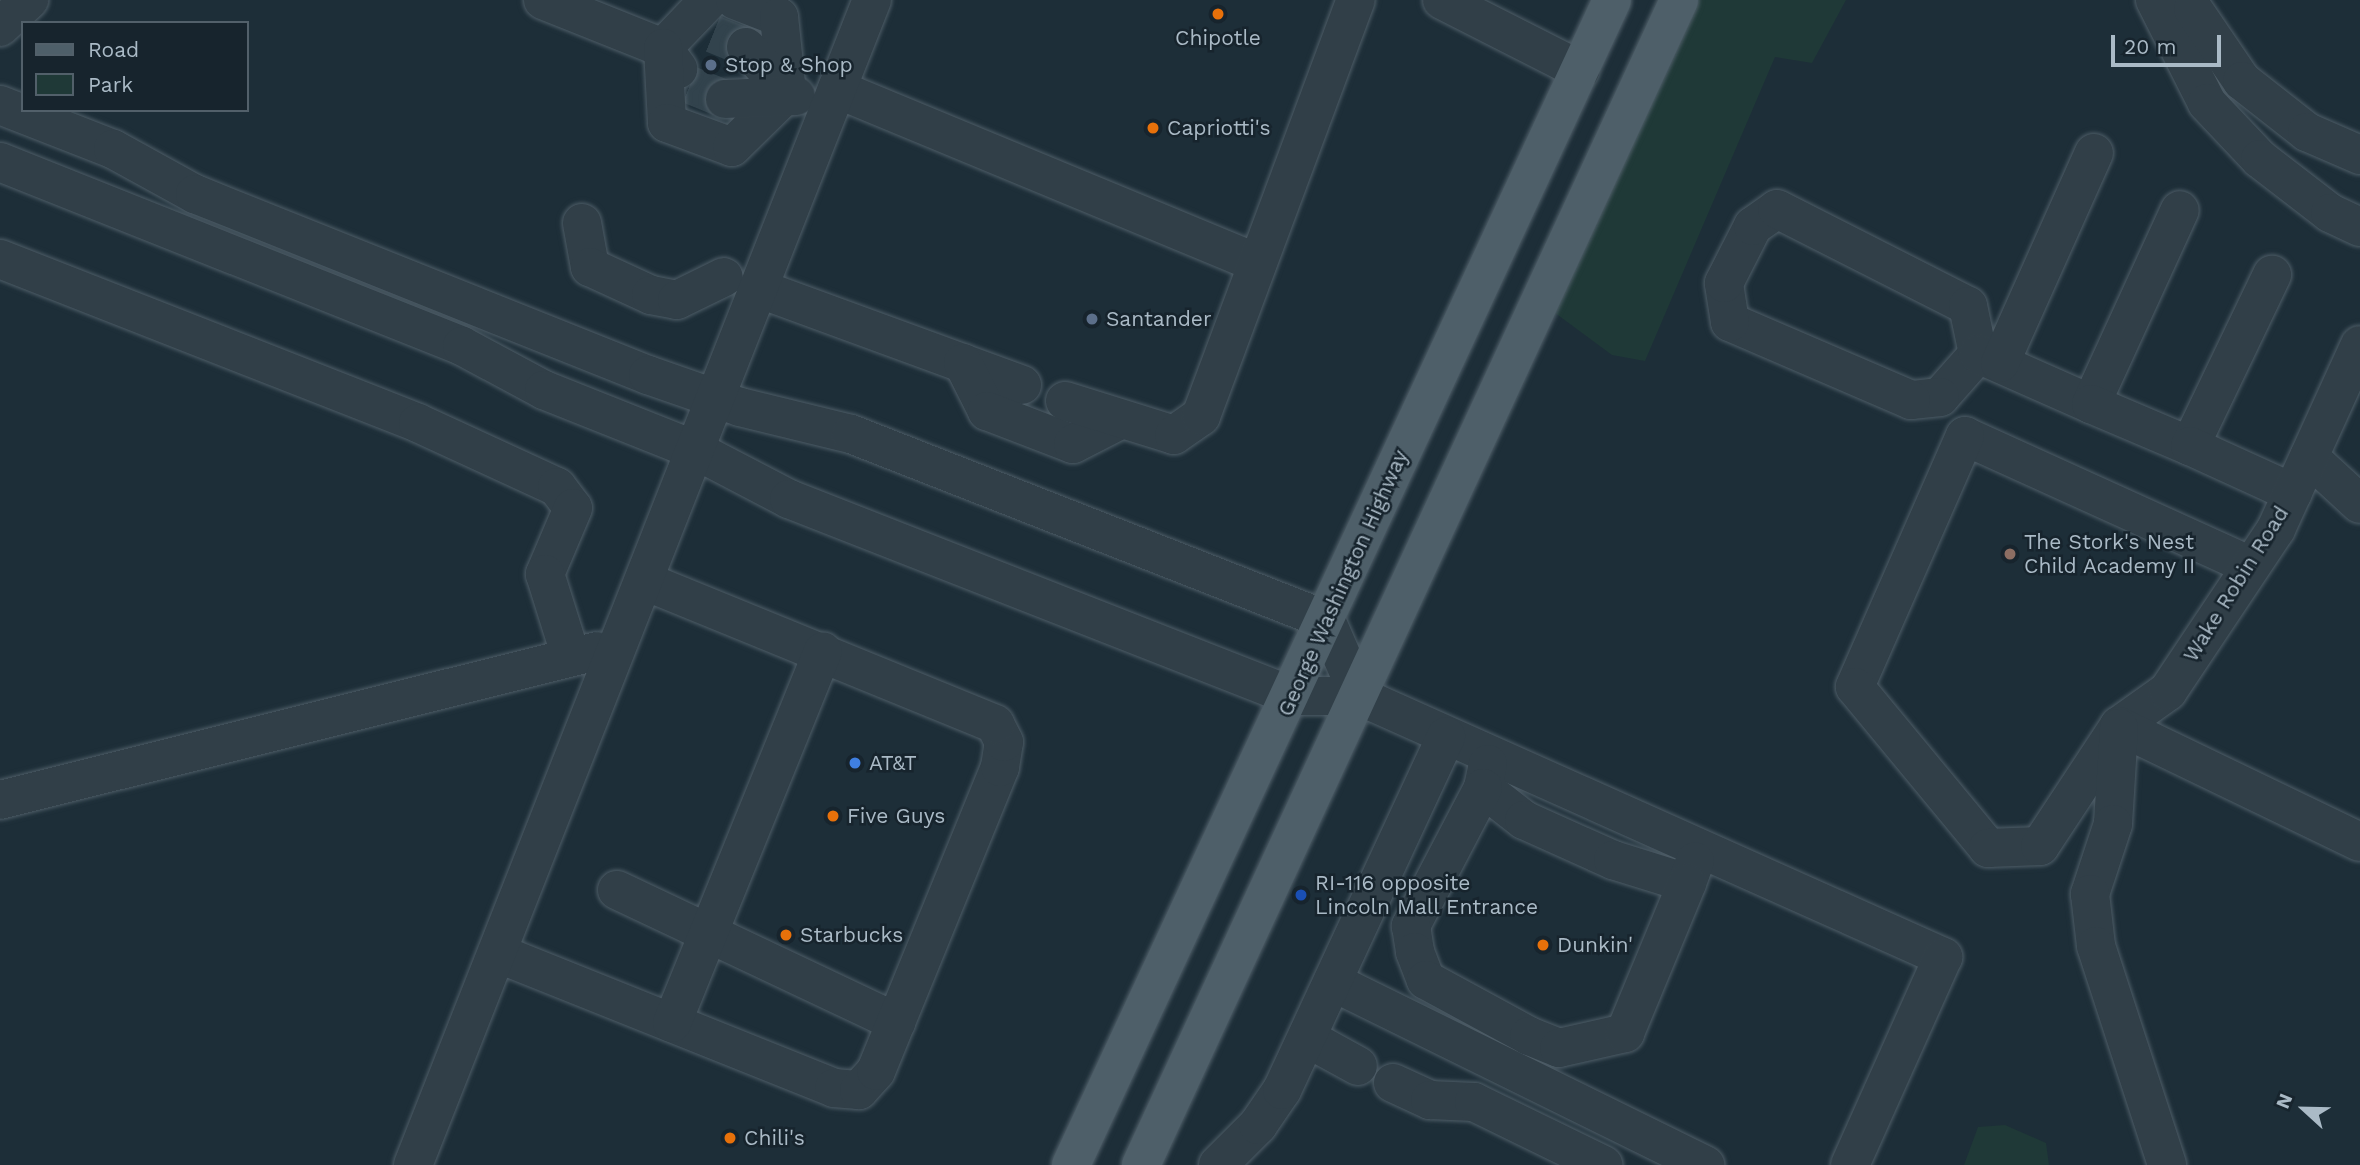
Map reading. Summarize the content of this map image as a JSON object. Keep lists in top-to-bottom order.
{
  "streets": {
    "main road": ["George Washington Highway"],
    "street": ["Wake Robin Road"]
  },
  "places": [
    "Chipotle",
    "Stop & Shop",
    "Capriotti's",
    "Santander",
    "The Stork's Nest Child Academy II",
    "AT&T",
    "Five Guys",
    "RI-116 opposite Lincoln Mall Entrance",
    "Starbucks",
    "Dunkin'",
    "Chili's"
  ],
  "legend": ["Road", "Park"],
  "scale_bar": "20 m",
  "north": "left"
}
